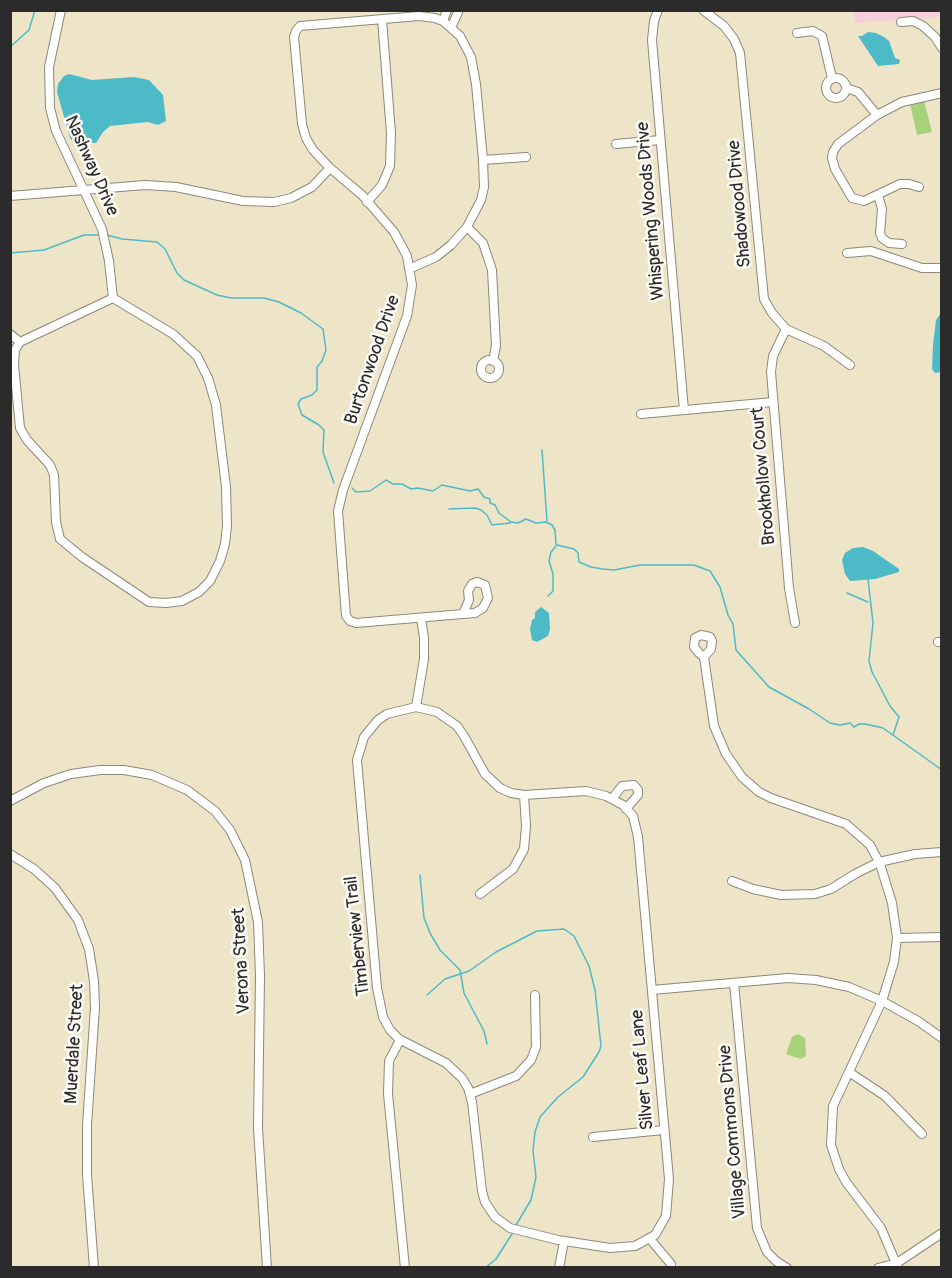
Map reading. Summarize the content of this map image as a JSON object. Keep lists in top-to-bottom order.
{
  "streets": {
    "street": [
      "Nashway Drive",
      "Shadowood Drive",
      "Whispering Woods Drive",
      "Burtonwood Drive",
      "Brookhollow Court",
      "Timberview Trail",
      "Verona Street",
      "Muerdale Street",
      "Silver Leaf Lane",
      "Village Commons Drive"
    ]
  },
  "crossings": [
    ["Shadowood Drive", "Brookhollow Court"]
  ]
}
